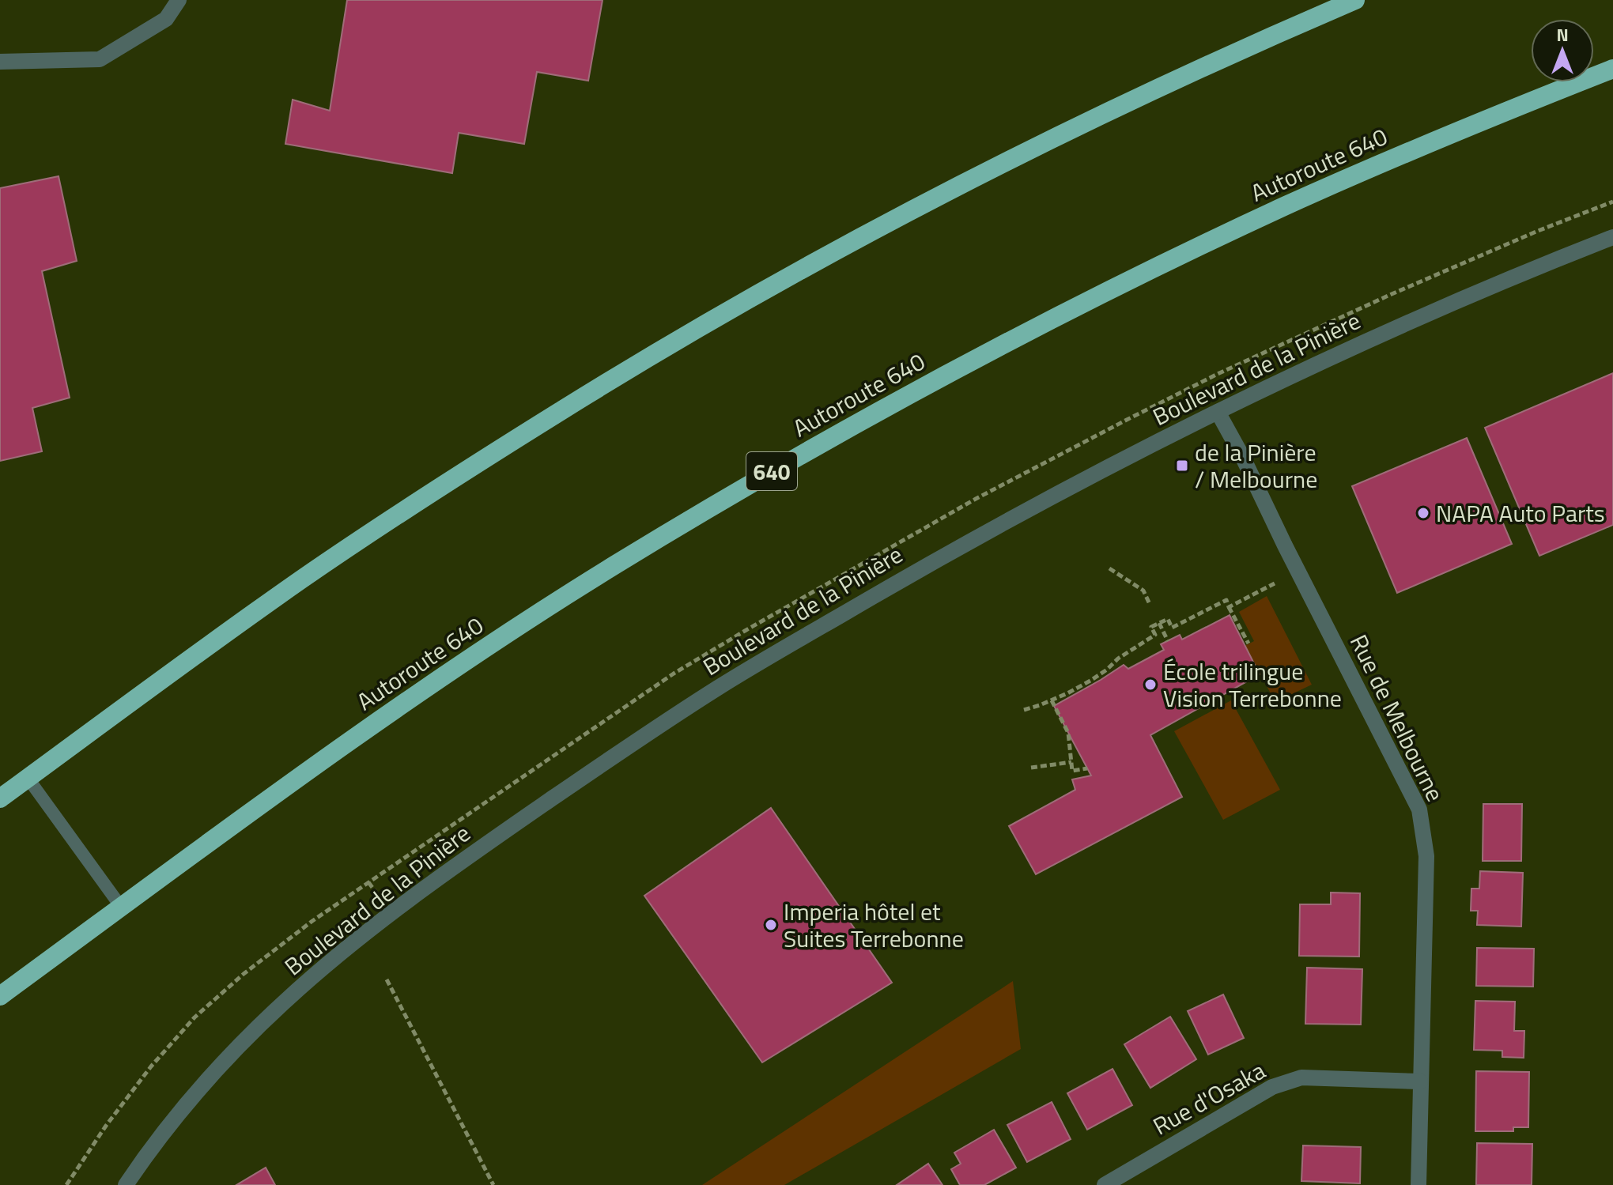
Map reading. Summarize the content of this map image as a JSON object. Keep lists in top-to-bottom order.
{
  "streets": {
    "highway": ["Autoroute 640", "640"],
    "street": ["Boulevard de la Pinière", "Rue de Melbourne", "Rue d'Osaka"]
  },
  "crossings": [
    ["Boulevard de la Pinière", "Rue de Melbourne"],
    ["Rue de Melbourne", "Rue d'Osaka"]
  ],
  "places": {
    "transit": ["de la Pinière / Melbourne"],
    "other": ["NAPA Auto Parts", "École trilingue Vision Terrebonne", "Imperia hôtel et Suites Terrebonne"]
  },
  "north": "top"
}
